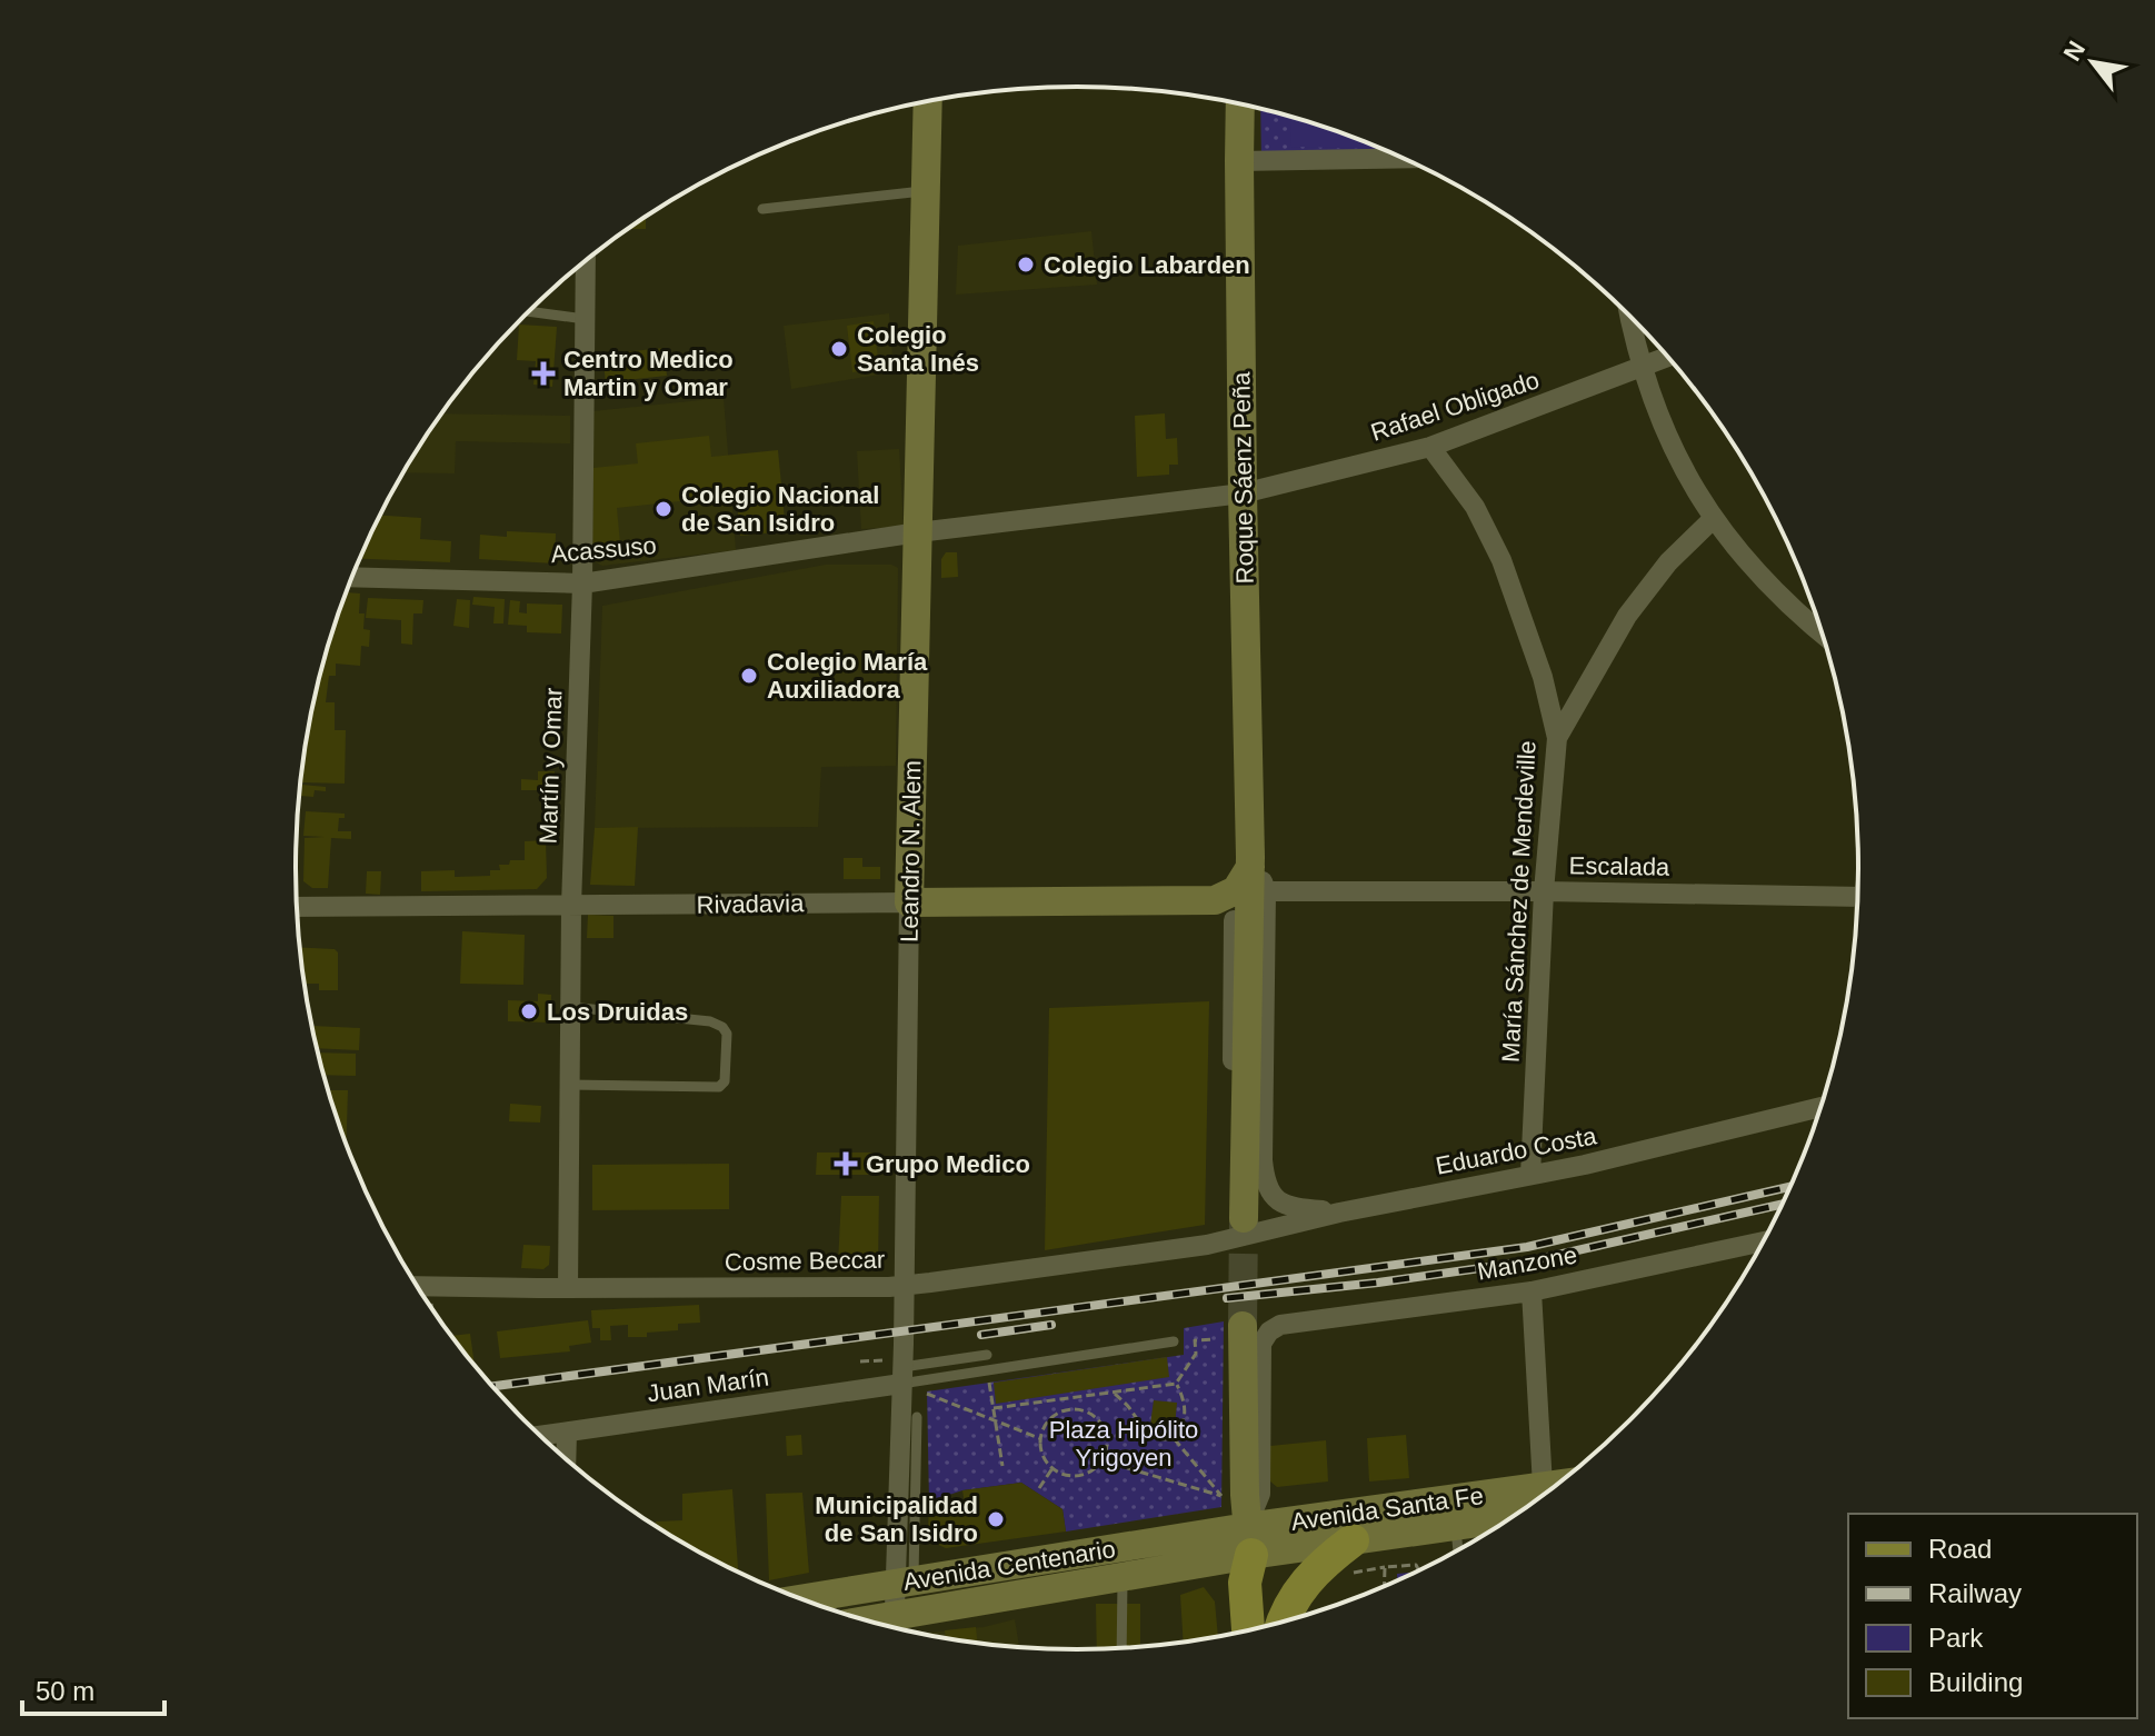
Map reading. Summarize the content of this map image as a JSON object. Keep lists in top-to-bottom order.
{
  "streets": {
    "main road": [
      "Roque Sáenz Peña",
      "Leandro N. Alem",
      "Rivadavia",
      "Avenida Santa Fe",
      "Avenida Centenario"
    ],
    "street": [
      "Rafael Obligado",
      "Acassuso",
      "Martín y Omar",
      "Escalada",
      "María Sánchez de Mendeville",
      "Eduardo Costa",
      "Cosme Beccar",
      "Manzone",
      "Juan Marín"
    ]
  },
  "crossings": [
    ["Rafael Obligado", "Roque Sáenz Peña"],
    ["Rafael Obligado", "Acassuso"],
    ["Rafael Obligado", "María Sánchez de Mendeville"],
    ["Roque Sáenz Peña", "Acassuso"],
    ["Roque Sáenz Peña", "Escalada"],
    ["Roque Sáenz Peña", "Eduardo Costa"],
    ["Acassuso", "Martín y Omar"],
    ["Acassuso", "Leandro N. Alem"],
    ["Martín y Omar", "Rivadavia"],
    ["Martín y Omar", "Cosme Beccar"],
    ["Leandro N. Alem", "Rivadavia"],
    ["Leandro N. Alem", "Cosme Beccar"],
    ["Leandro N. Alem", "Juan Marín"],
    ["Leandro N. Alem", "Avenida Centenario"],
    ["Escalada", "María Sánchez de Mendeville"],
    ["María Sánchez de Mendeville", "Eduardo Costa"],
    ["Eduardo Costa", "Cosme Beccar"],
    ["Manzone", "Avenida Santa Fe"],
    ["Manzone", "Avenida Centenario"],
    ["Avenida Santa Fe", "Avenida Centenario"]
  ],
  "parks": ["Plaza Hipólito Yrigoyen"],
  "places": {
    "other": [
      "Colegio Labarden",
      "Colegio Santa Inés",
      "Colegio Nacional de San Isidro",
      "Colegio María Auxiliadora",
      "Los Druidas",
      "Municipalidad de San Isidro"
    ],
    "health": ["Centro Medico Martin y Omar", "Grupo Medico"]
  },
  "legend": [
    "Road",
    "Railway",
    "Park",
    "Building"
  ],
  "scale_bar": "50 m",
  "north": "top left"
}
